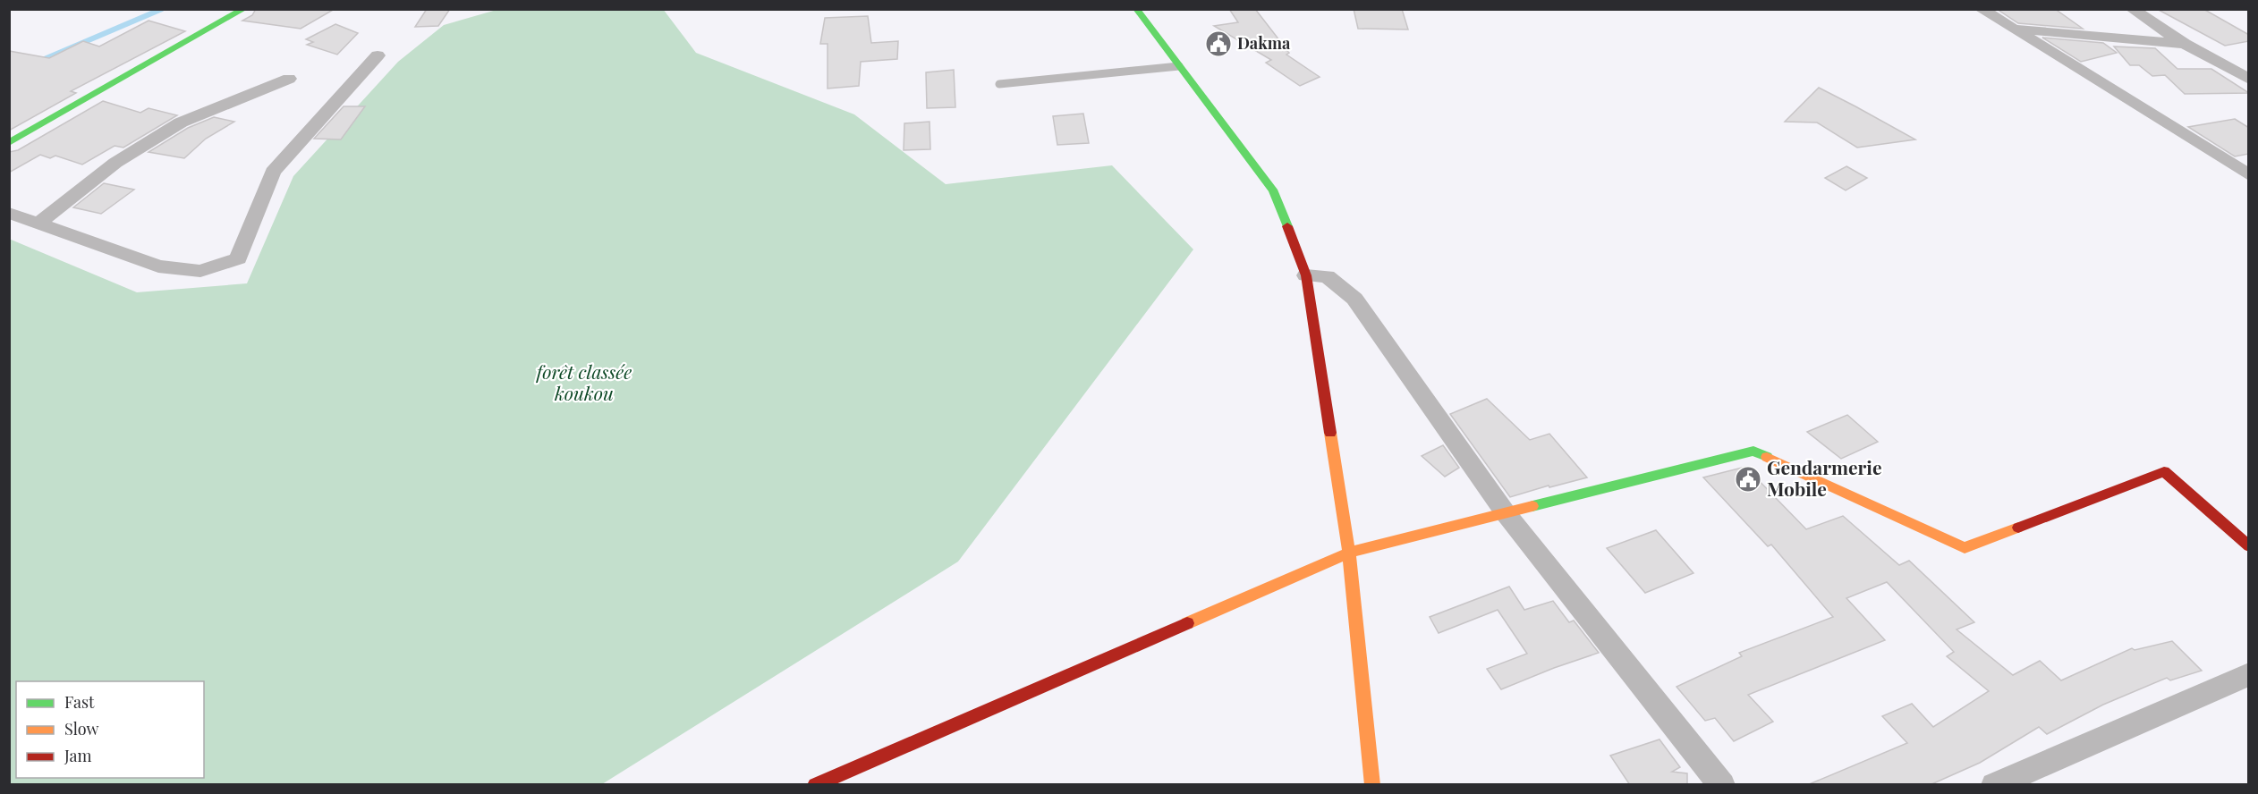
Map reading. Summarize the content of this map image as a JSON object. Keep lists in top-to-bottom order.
{
  "parks": ["forêt classée koukou"],
  "places": {
    "public building": ["Dakma", "Gendarmerie Mobile"]
  },
  "legend": ["Fast", "Slow", "Jam"]
}
